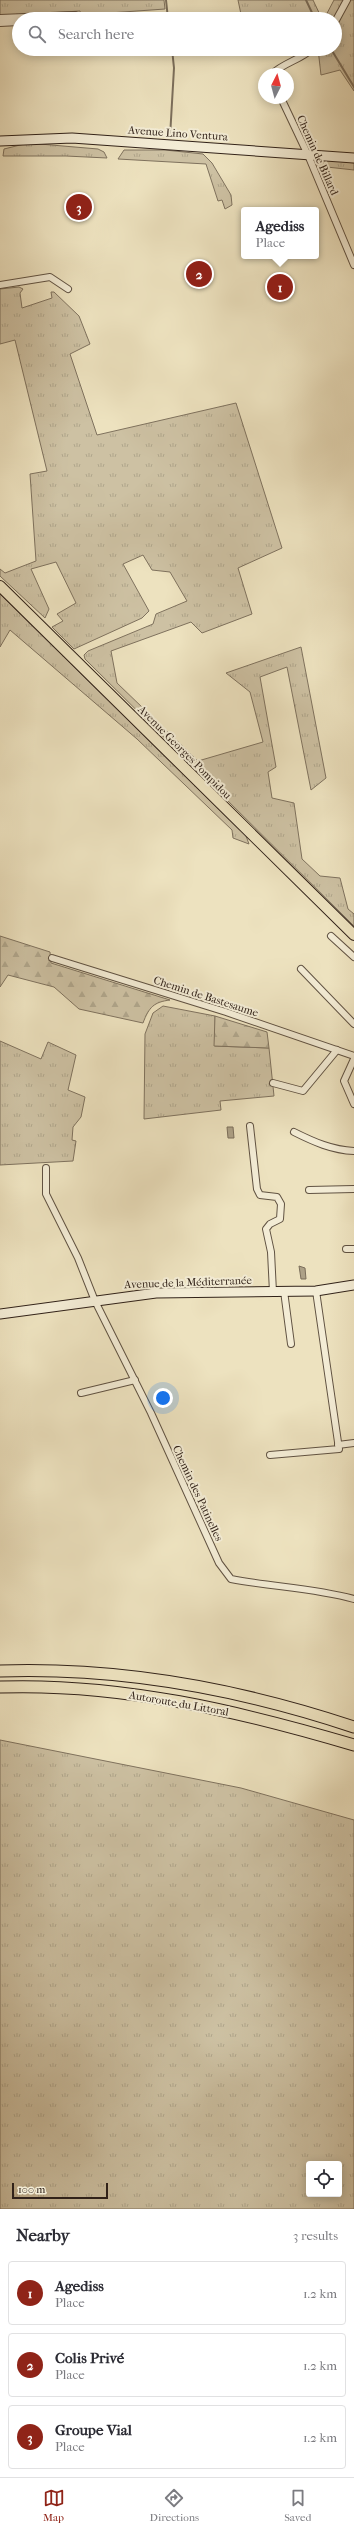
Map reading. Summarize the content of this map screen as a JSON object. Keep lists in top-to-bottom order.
{
  "streets": {
    "highway": ["Autoroute du Littoral"],
    "main road": ["Avenue Lino Ventura", "Avenue Georges Pompidou", "Avenue de la Méditerranée"],
    "street": ["Chemin de Billard", "Chemin de Bastesaume", "Chemin des Patinelles"]
  },
  "crossings": [
    ["Avenue Lino Ventura", "Chemin de Billard"],
    ["Avenue de la Méditerranée", "Chemin des Patinelles"]
  ],
  "scale_bar": "100 m",
  "north": "top",
  "page": {
    "search": "Search here",
    "pins": ["3", "2", "1"],
    "popup": ["Agediss", "Place"],
    "scale": "100 m",
    "heading": ["Nearby", "3 results"],
    "list": [
      {
        "mark": "1",
        "name": "Agediss",
        "note": "Place",
        "value": "1.2 km"
      },
      {
        "mark": "2",
        "name": "Colis Privé",
        "note": "Place",
        "value": "1.2 km"
      },
      {
        "mark": "3",
        "name": "Groupe Vial",
        "note": "Place",
        "value": "1.2 km"
      }
    ],
    "nav": ["Map", "Directions", "Saved"]
  }
}
